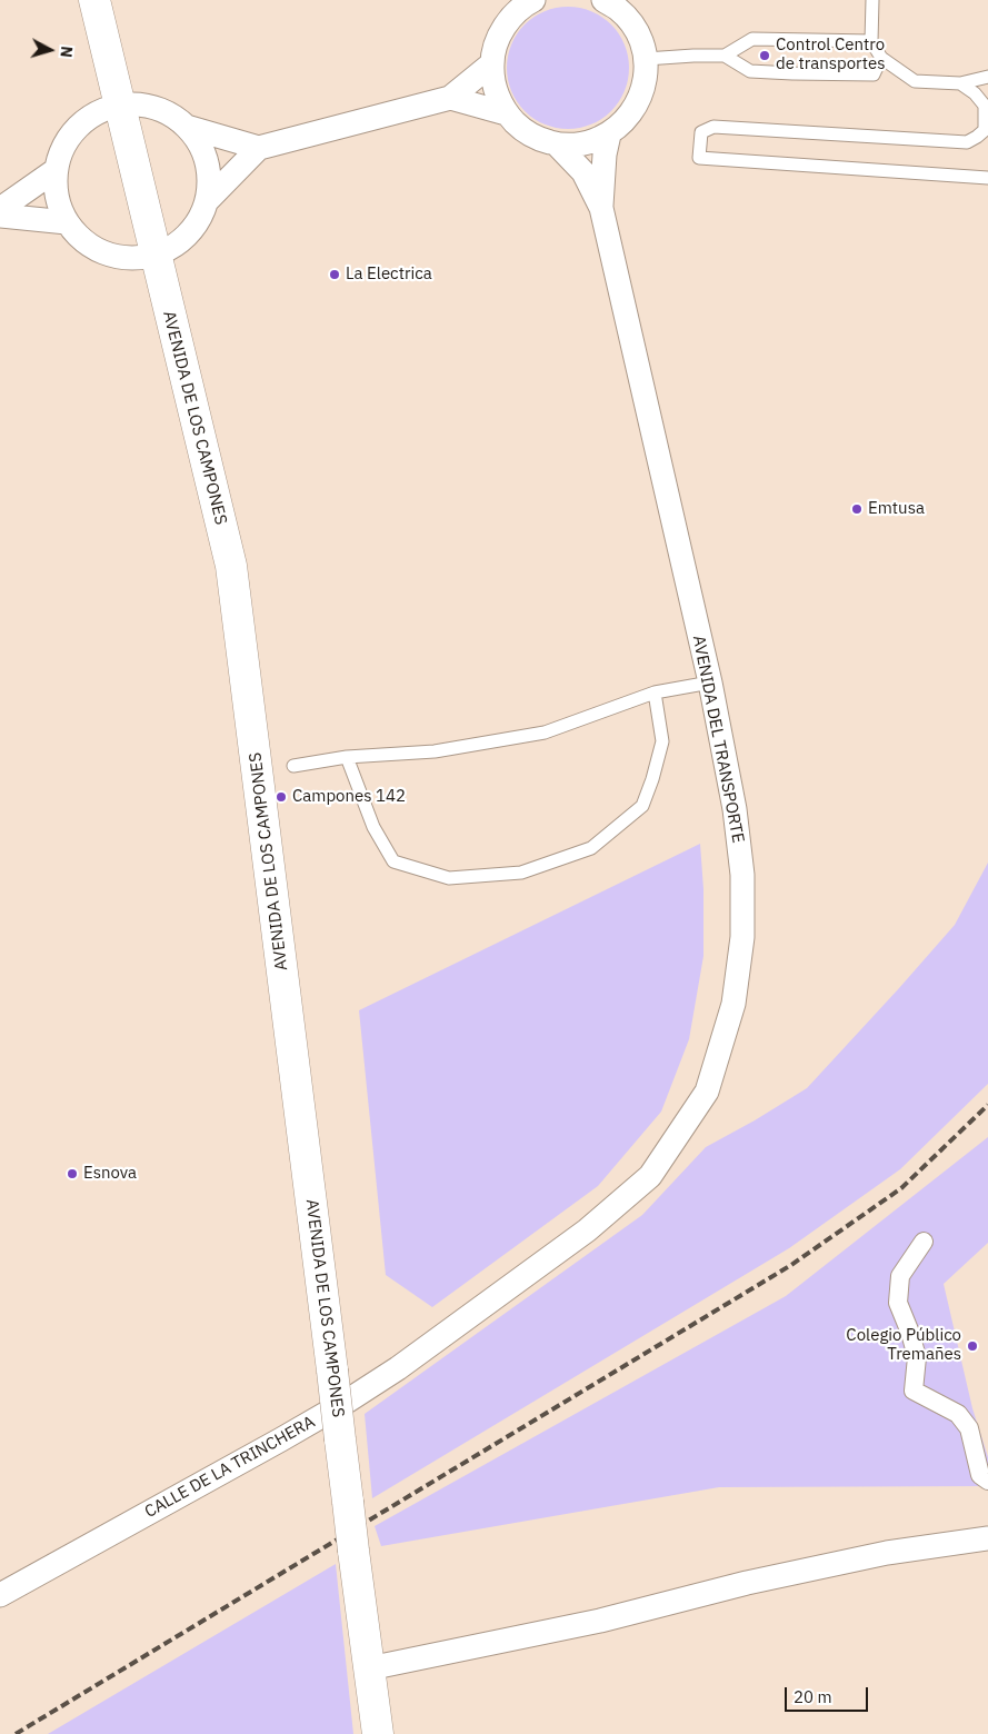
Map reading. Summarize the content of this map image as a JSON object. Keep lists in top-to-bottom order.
{
  "streets": {
    "street": ["AVENIDA DE LOS CAMPONES", "AVENIDA DEL TRANSPORTE", "CALLE DE LA TRINCHERA"]
  },
  "crossings": [
    ["AVENIDA DEL TRANSPORTE", "CALLE DE LA TRINCHERA"]
  ],
  "places": [
    "Control Centro de transportes",
    "La Electrica",
    "Emtusa",
    "Campones 142",
    "Esnova",
    "Colegio Público Tremañes"
  ],
  "scale_bar": "20 m",
  "north": "right"
}
